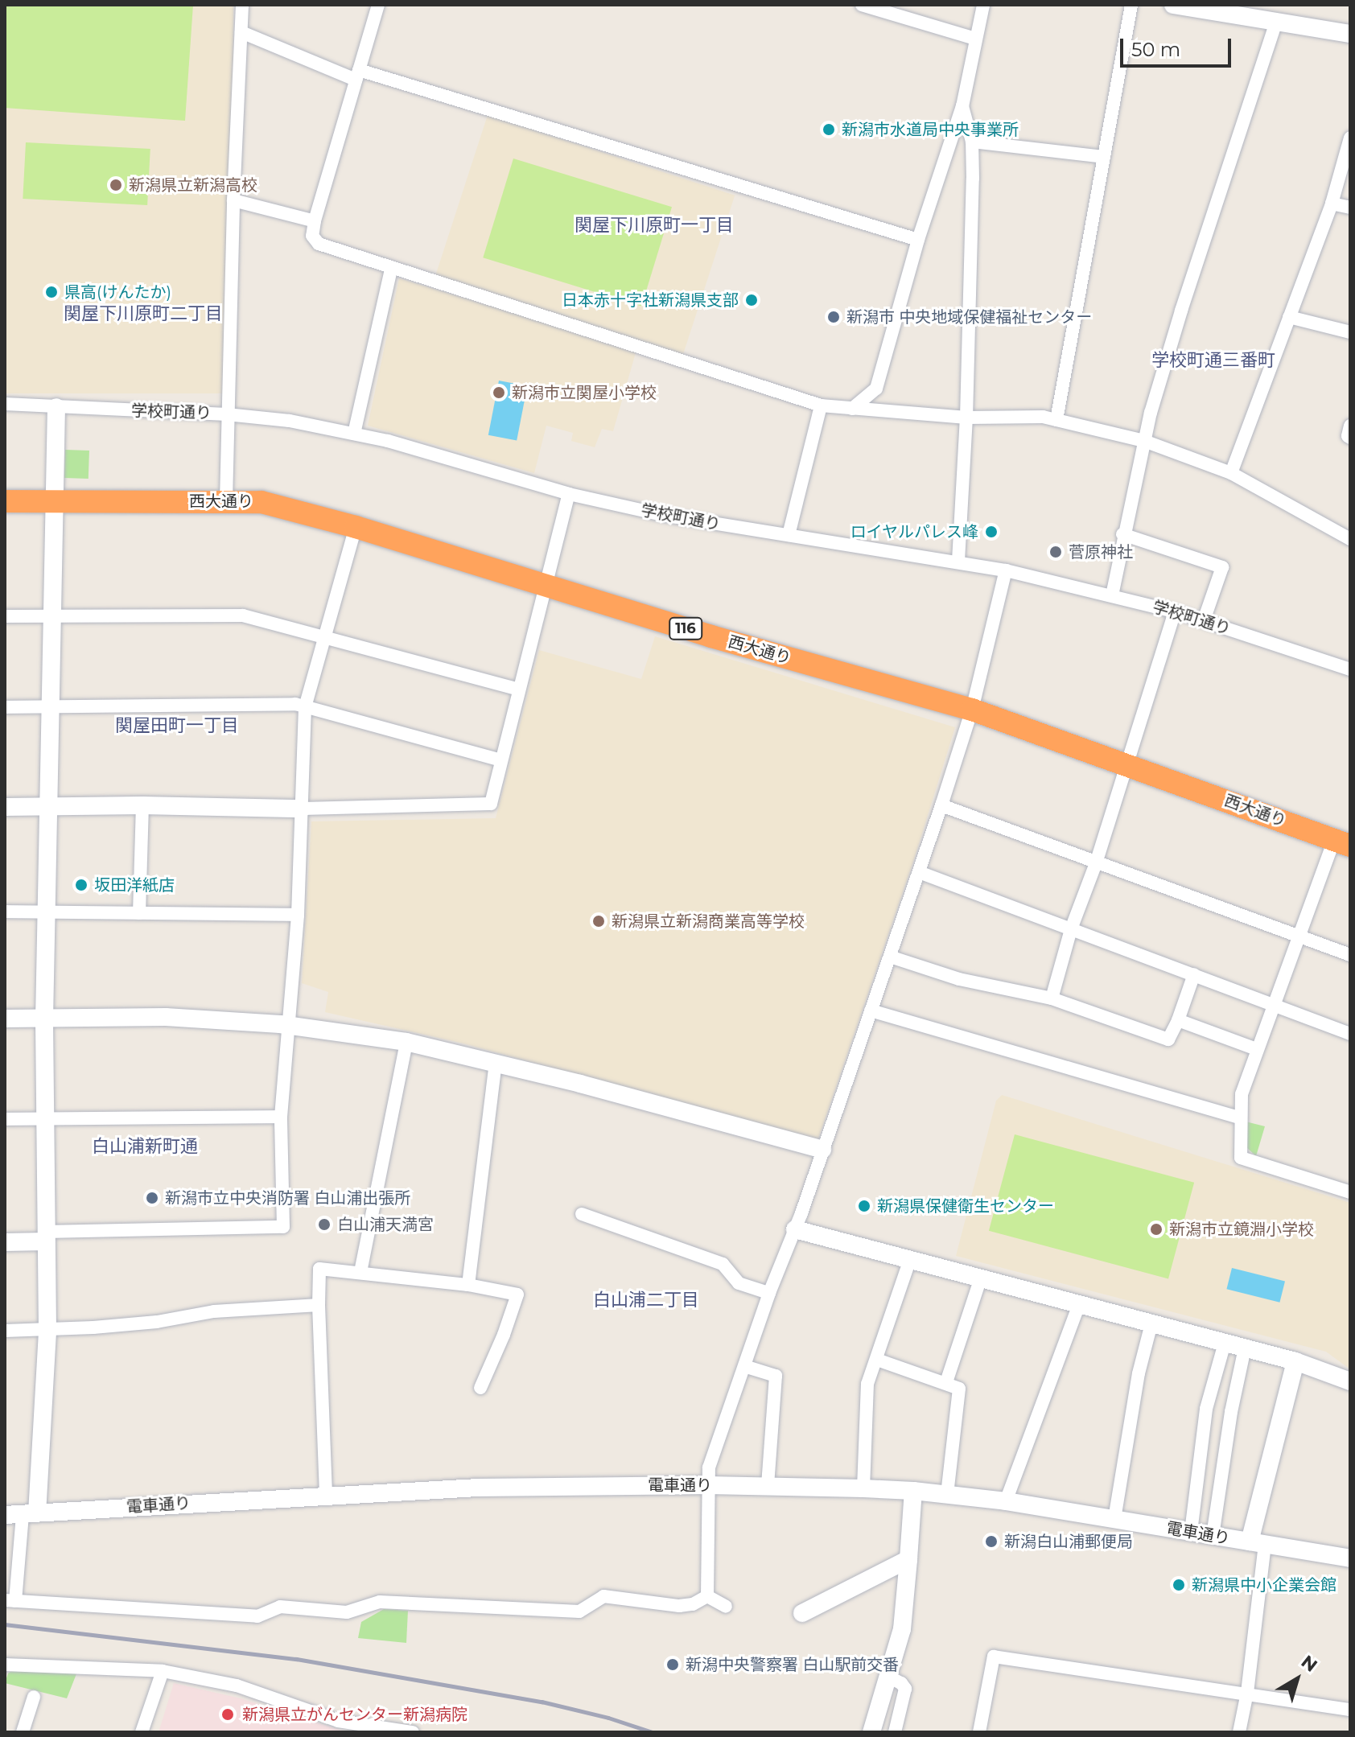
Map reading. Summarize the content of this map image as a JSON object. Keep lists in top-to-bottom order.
{
  "streets": {
    "highway": ["西大通り", "116"],
    "street": ["学校町通り", "電車通り"]
  },
  "districts": [
    "関屋下川原町一丁目",
    "関屋下川原町二丁目",
    "学校町通三番町",
    "関屋田町一丁目",
    "白山浦新町通",
    "白山浦二丁目"
  ],
  "places": [
    "新潟市水道局中央事業所",
    "新潟県立新潟高校",
    "県高(けんたか)",
    "日本赤十字社新潟県支部",
    "新潟市 中央地域保健福祉センター",
    "新潟市立関屋小学校",
    "ロイヤルパレス峰",
    "菅原神社",
    "坂田洋紙店",
    "新潟県立新潟商業高等学校",
    "新潟市立中央消防署 白山浦出張所",
    "新潟県保健衛生センター",
    "白山浦天満宮",
    "新潟市立鏡淵小学校",
    "新潟白山浦郵便局",
    "新潟県中小企業会館",
    "新潟中央警察署 白山駅前交番",
    "新潟県立がんセンター新潟病院"
  ],
  "scale_bar": "50 m",
  "north": "top right"
}
